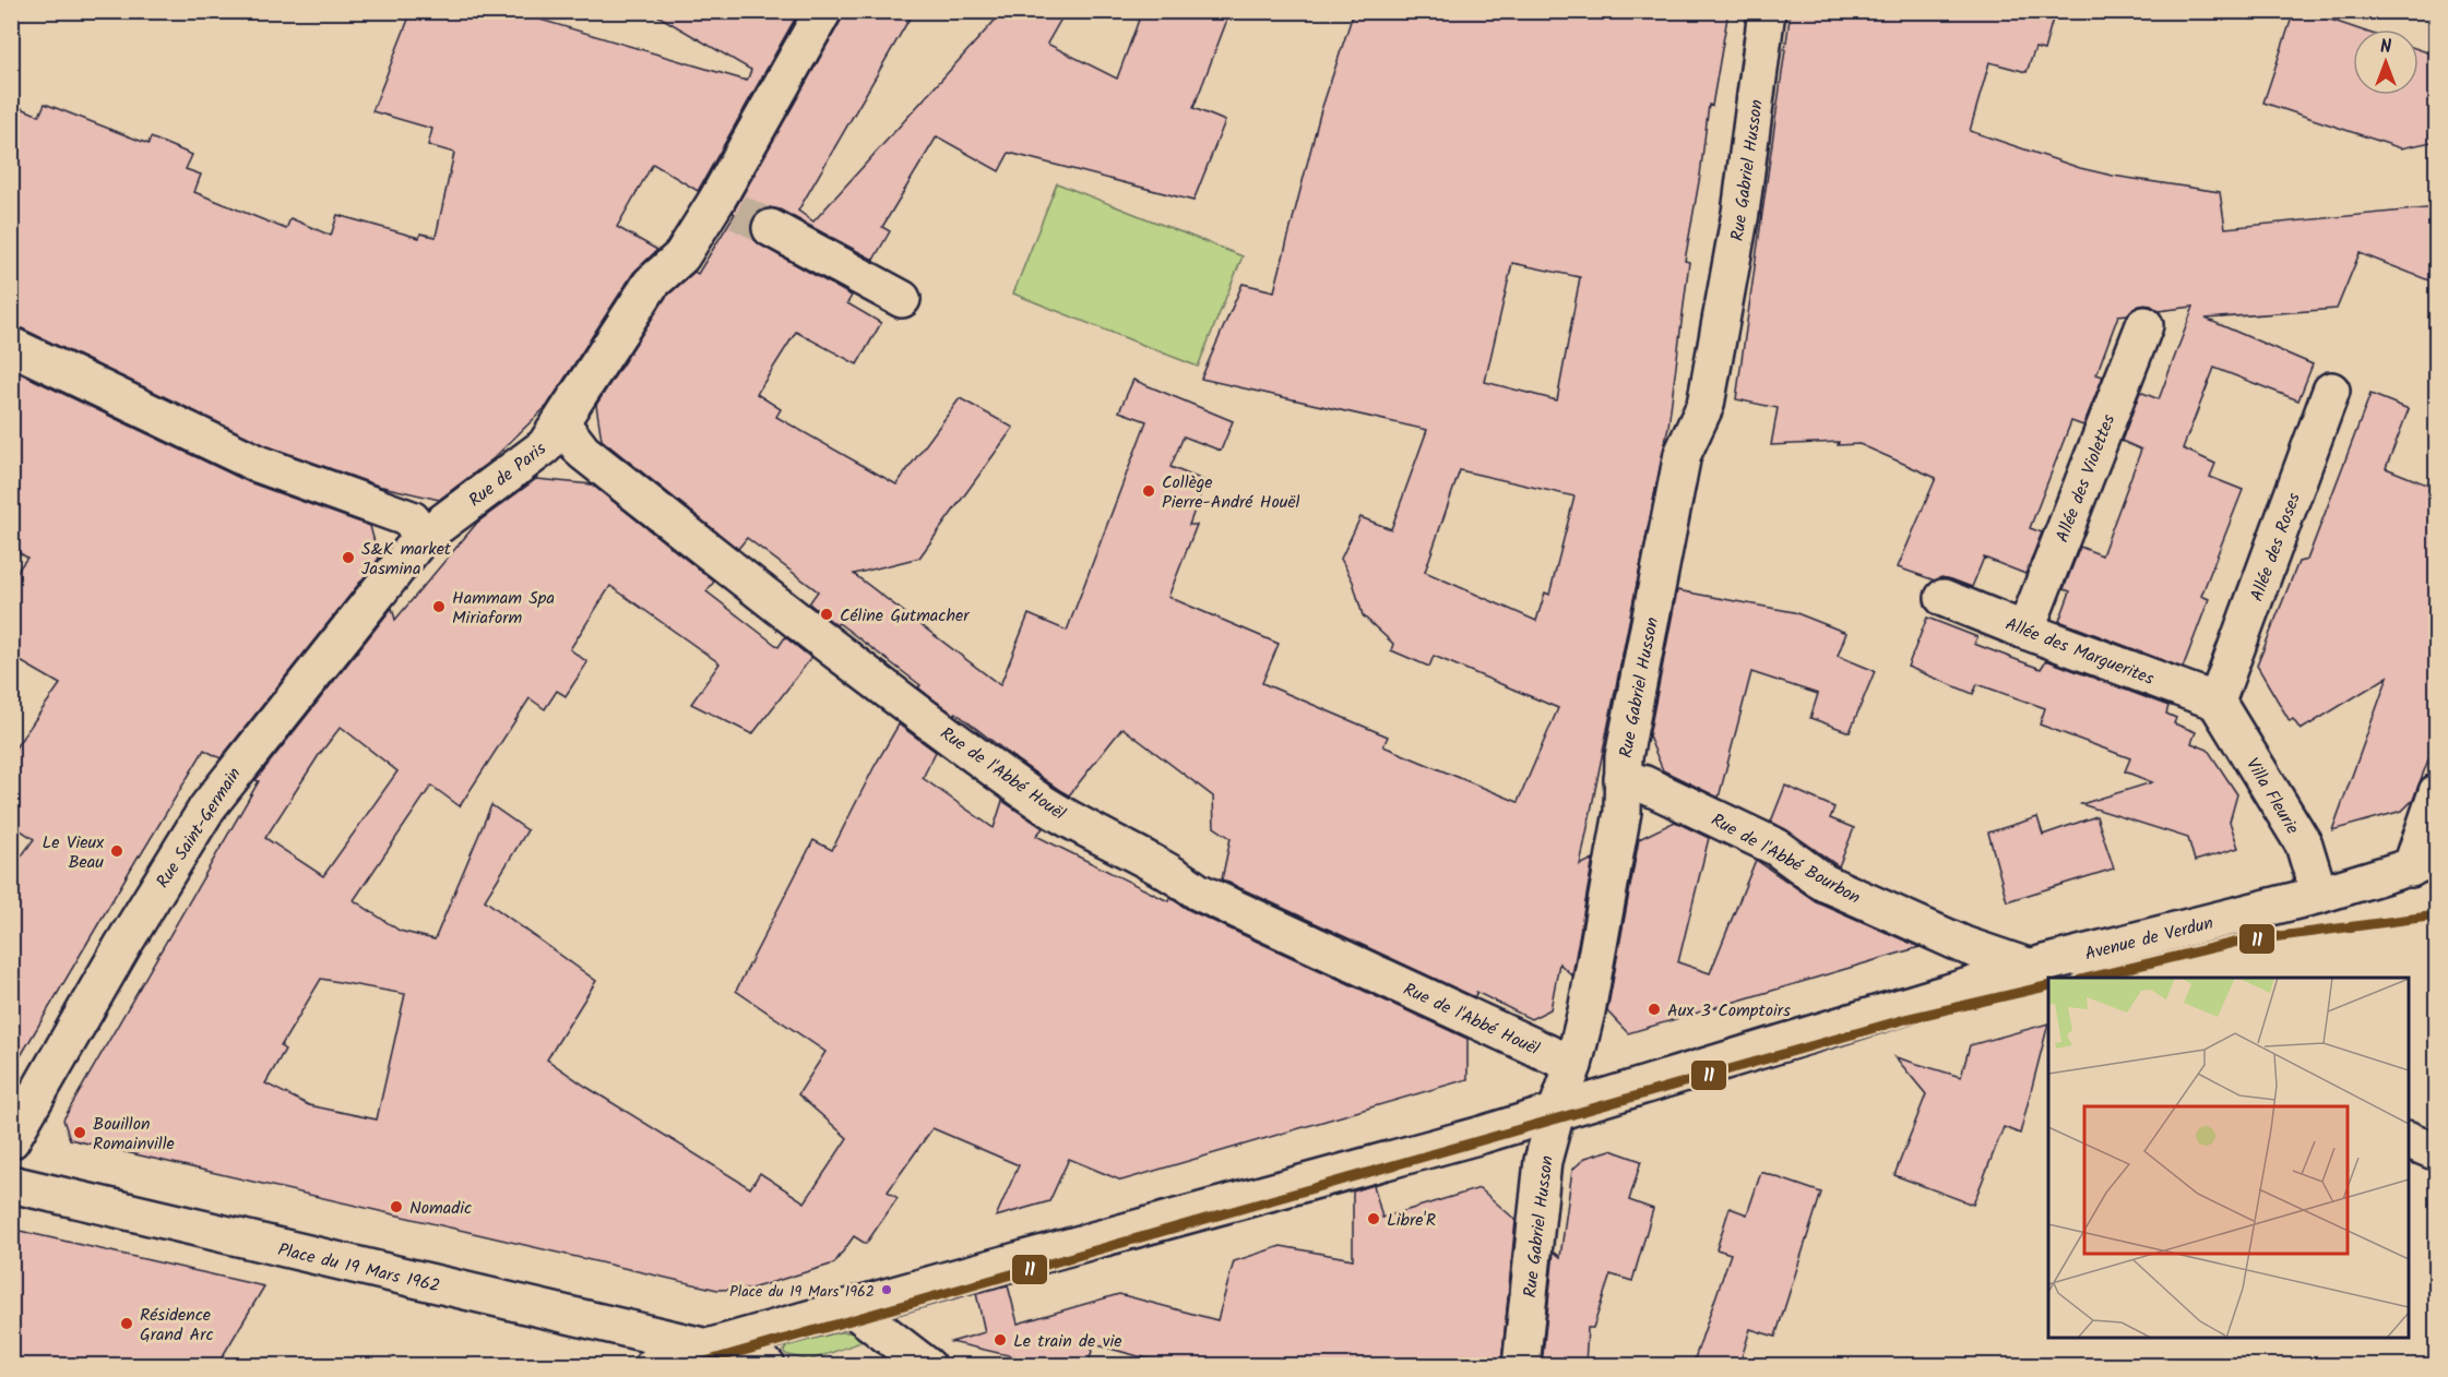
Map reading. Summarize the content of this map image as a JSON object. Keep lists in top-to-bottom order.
{
  "streets": {
    "street": [
      "Rue Gabriel Husson",
      "Rue de Paris",
      "Allée des Violettes",
      "Allée des Roses",
      "Allée des Marguerites",
      "Rue de l'Abbé Houël",
      "Villa Fleurie",
      "Rue Saint-Germain",
      "Rue de l'Abbé Bourbon",
      "Avenue de Verdun",
      "Place du 19 Mars 1962"
    ]
  },
  "crossings": [
    ["Rue Gabriel Husson", "Rue de l'Abbé Houël"],
    ["Rue Gabriel Husson", "Rue de l'Abbé Bourbon"],
    ["Rue Gabriel Husson", "Avenue de Verdun"],
    ["Rue de Paris", "Rue de l'Abbé Houël"],
    ["Rue de Paris", "Rue Saint-Germain"],
    ["Allée des Violettes", "Allée des Marguerites"],
    ["Allée des Roses", "Allée des Marguerites"],
    ["Allée des Roses", "Villa Fleurie"],
    ["Allée des Marguerites", "Villa Fleurie"],
    ["Villa Fleurie", "Avenue de Verdun"],
    ["Rue de l'Abbé Bourbon", "Avenue de Verdun"],
    ["Avenue de Verdun", "Place du 19 Mars 1962"]
  ],
  "places": [
    "Collège Pierre-André Houël",
    "S&K market Jasmina",
    "Hammam Spa Miriaform",
    "Céline Gutmacher",
    "Le Vieux Beau",
    "Aux 3 Comptoirs",
    "Bouillon Romainville",
    "Nomadic",
    "Libre'R",
    "Place du 19 Mars 1962",
    "Résidence Grand Arc",
    "Le train de vie"
  ],
  "lines": ["transit line 11"],
  "north": "top"
}
